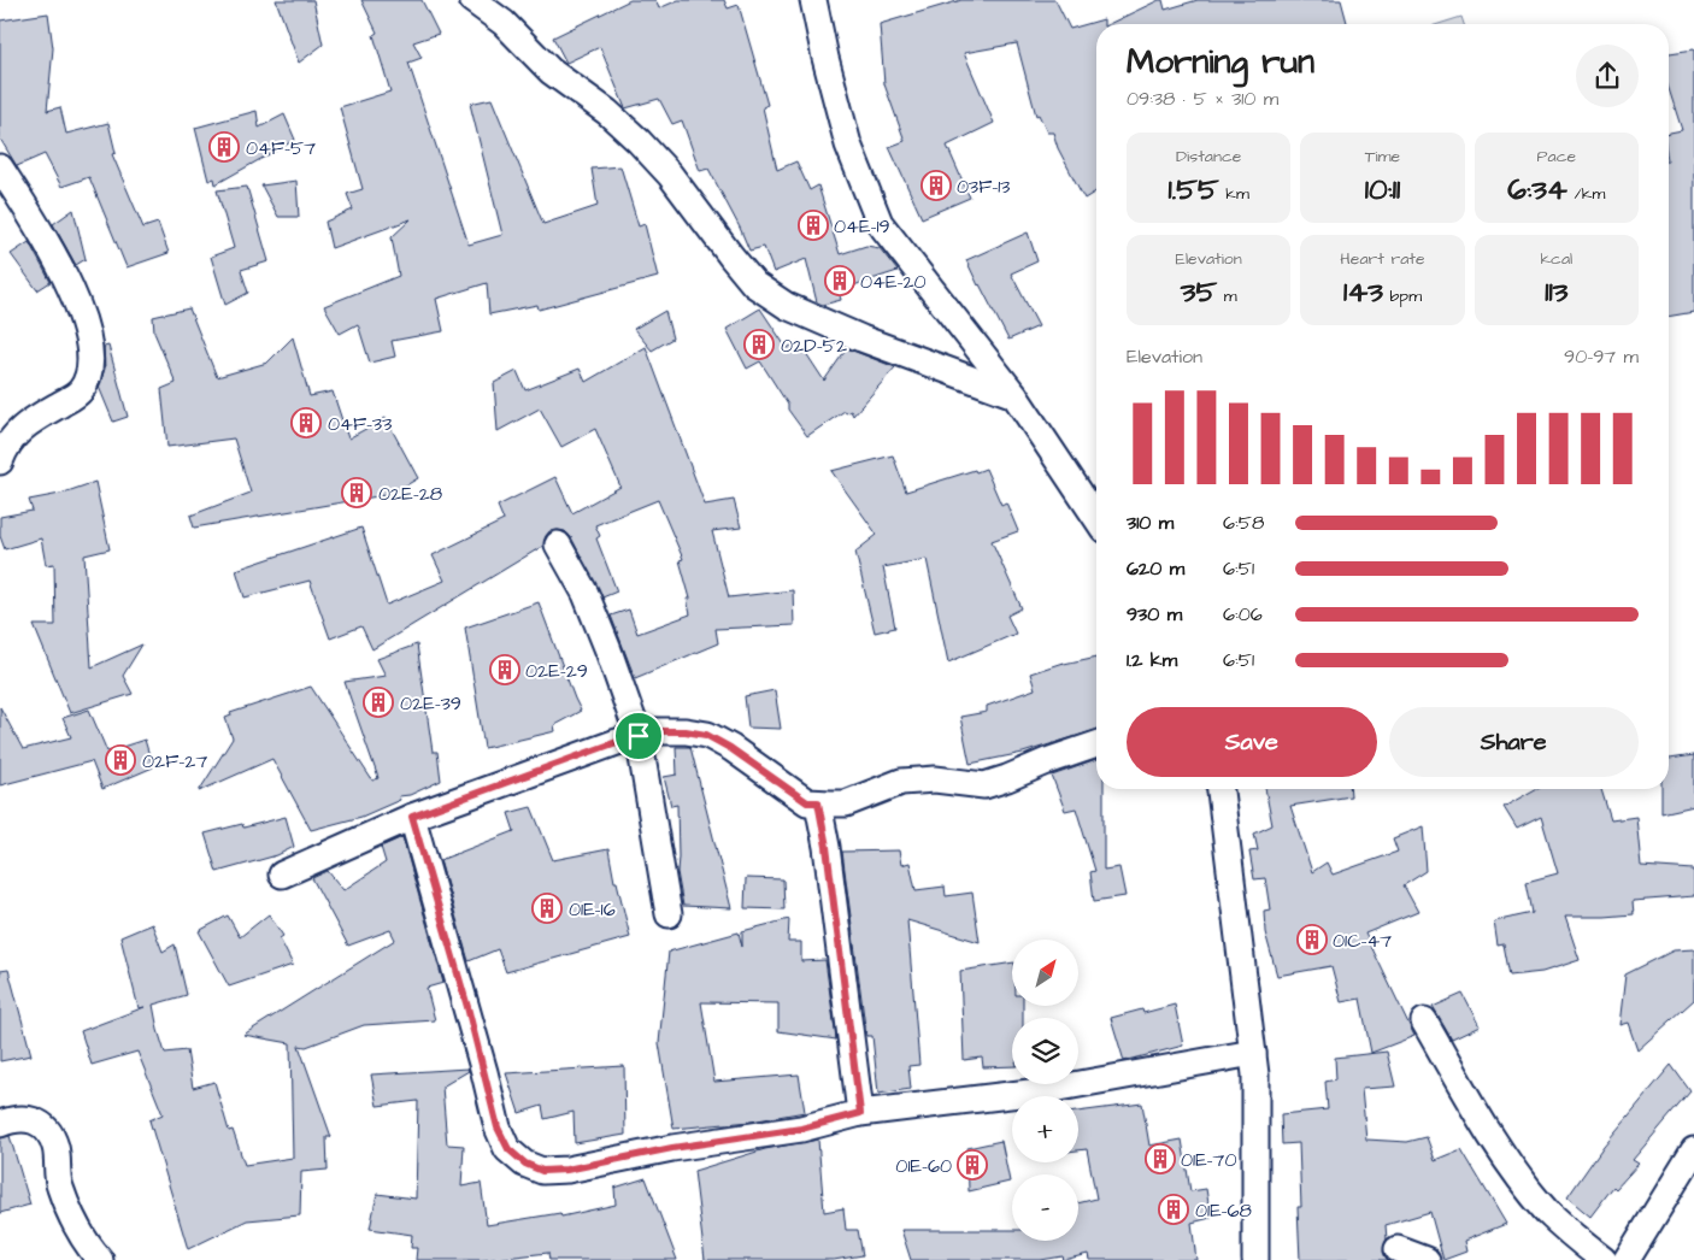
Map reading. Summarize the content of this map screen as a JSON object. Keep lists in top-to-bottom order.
{
  "places": {
    "building": [
      "04F-57",
      "03F-13",
      "04E-19",
      "04E-20",
      "02D-52",
      "04F-33",
      "02E-28",
      "02E-29",
      "02E-39",
      "02F-27",
      "01E-16",
      "01C-47",
      "01E-70",
      "01E-60",
      "01E-68"
    ]
  },
  "north": "top right",
  "page": {
    "heading": ["Morning run", "09:38 · 5 × 310 m"],
    "stats": [
      ["Distance", "1.55 km"],
      ["Time", "10:11"],
      ["Pace", "6:34 /km"],
      ["Elevation", "35 m"],
      ["Heart rate", "143 bpm"],
      ["kcal", "113"]
    ],
    "chart": ["Elevation", "90–97 m"],
    "list": [
      {
        "name": "310 m",
        "note": "6:58"
      },
      {
        "name": "620 m",
        "note": "6:51"
      },
      {
        "name": "930 m",
        "note": "6:06"
      },
      {
        "name": "1.2 km",
        "note": "6:51"
      }
    ],
    "buttons": ["Save", "Share"],
    "map_buttons": ["+", "−"]
  }
}
